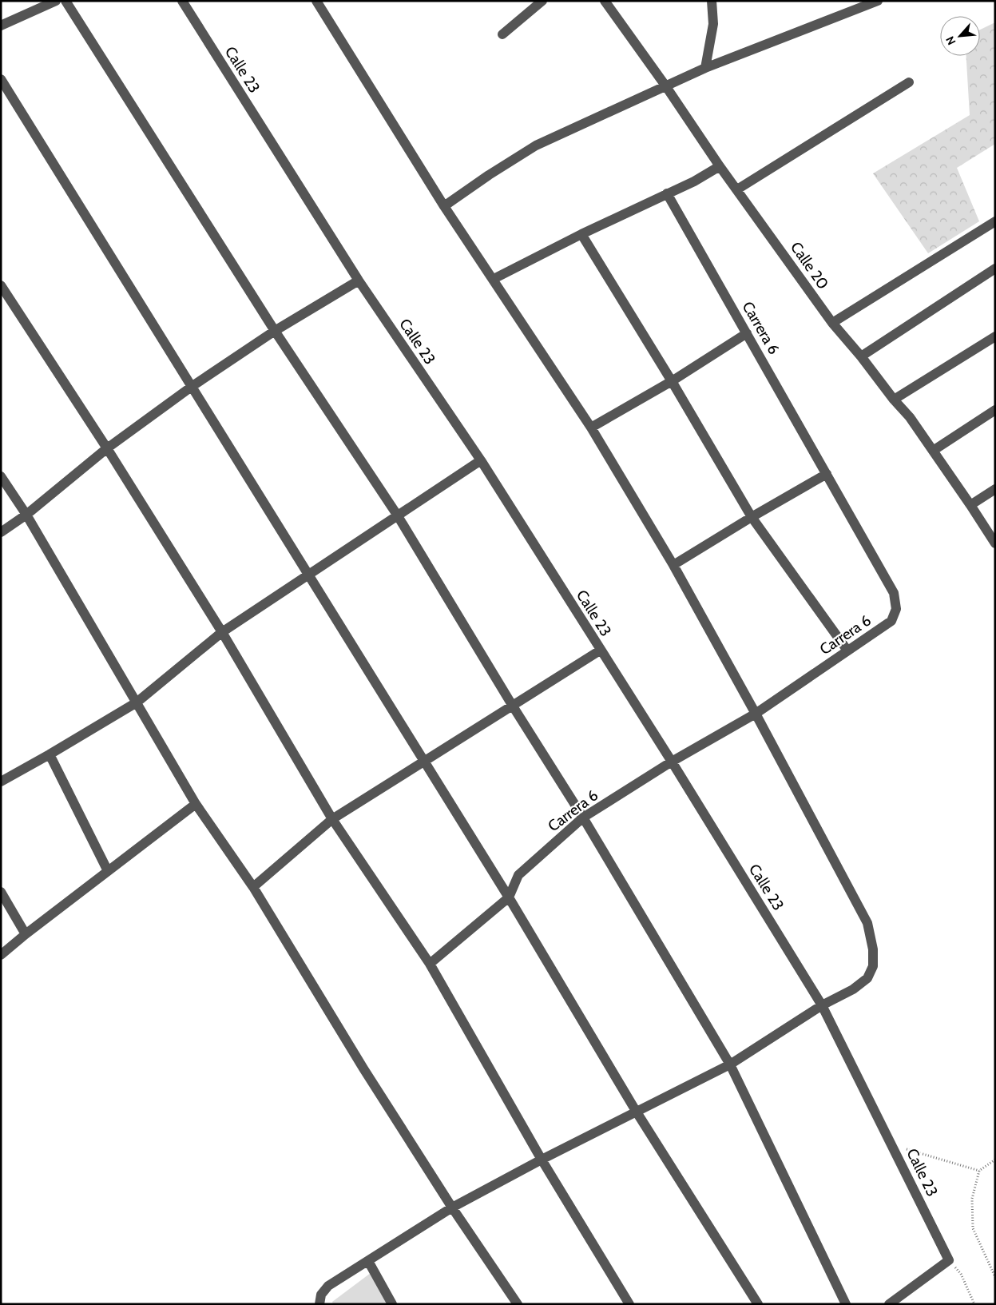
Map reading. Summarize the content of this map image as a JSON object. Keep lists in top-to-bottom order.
{
  "streets": {
    "street": ["Calle 23", "Calle 20", "Carrera 6"]
  },
  "crossings": [
    ["Calle 23", "Carrera 6"]
  ],
  "north": "bottom left"
}
